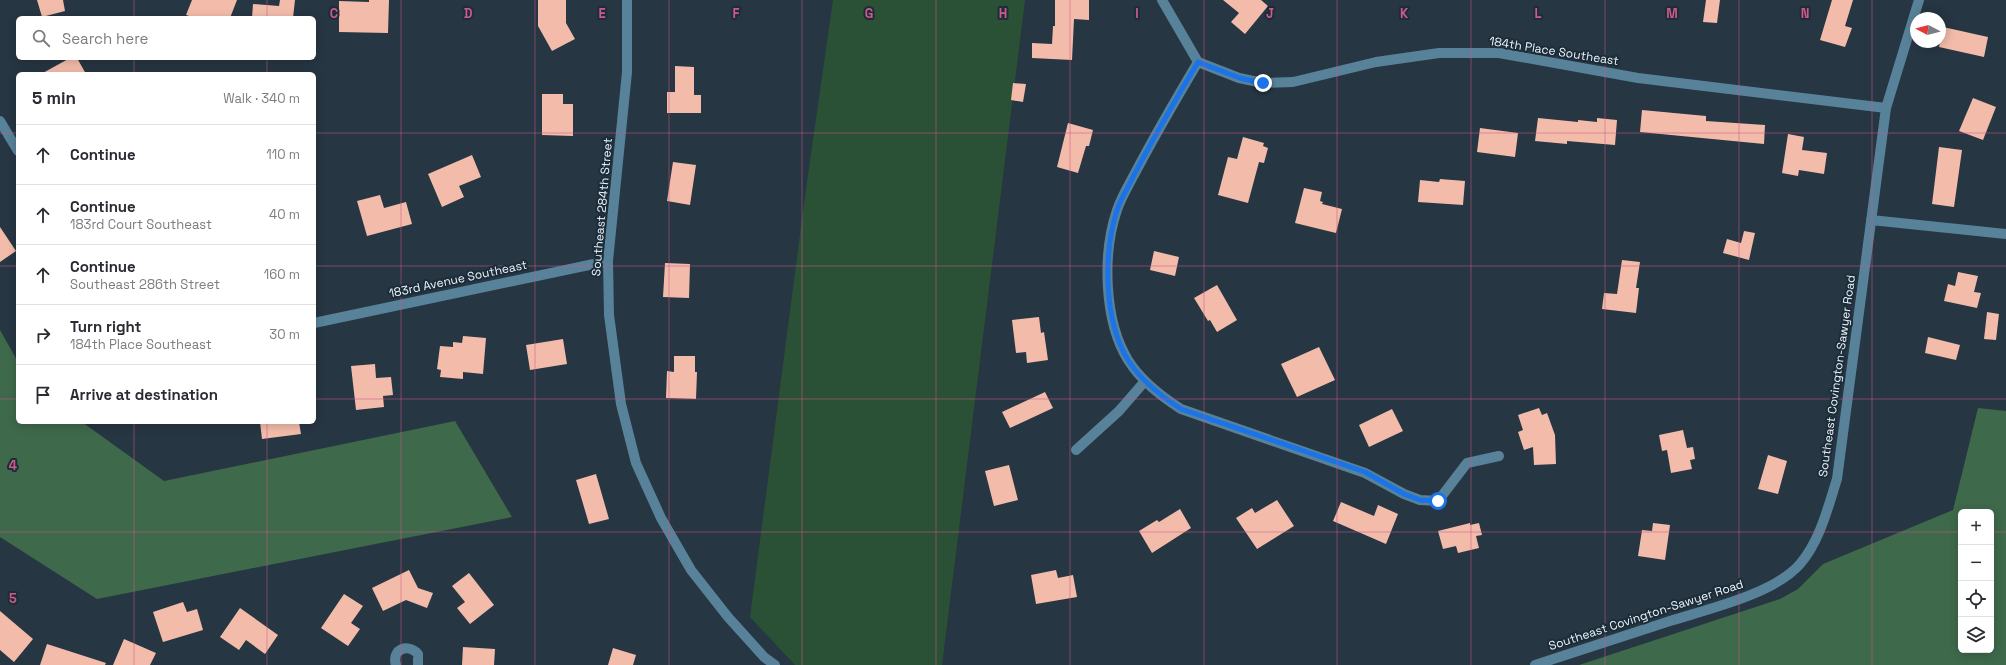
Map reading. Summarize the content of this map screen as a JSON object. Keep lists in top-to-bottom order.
{
  "streets": {
    "street": [
      "184th Place Southeast",
      "Southeast 284th Street",
      "183rd Avenue Southeast",
      "Southeast Covington-Sawyer Road"
    ]
  },
  "crossings": [
    ["184th Place Southeast", "Southeast Covington-Sawyer Road"],
    ["Southeast 284th Street", "183rd Avenue Southeast"]
  ],
  "north": "left",
  "page": {
    "search": "Search here",
    "heading": ["5 min", "Walk · 340 m"],
    "list": [
      ["Continue", "110 m"],
      ["Continue", "183rd Court Southeast", "40 m"],
      ["Continue", "Southeast 286th Street", "160 m"],
      ["Turn right", "184th Place Southeast", "30 m"],
      "Arrive at destination"
    ],
    "map_buttons": ["+", "−"]
  },
  "grid": {
    "columns": [
      "C",
      "D",
      "E",
      "F",
      "G",
      "H",
      "I",
      "J",
      "K",
      "L",
      "M",
      "N"
    ],
    "rows": ["4", "5"]
  }
}
